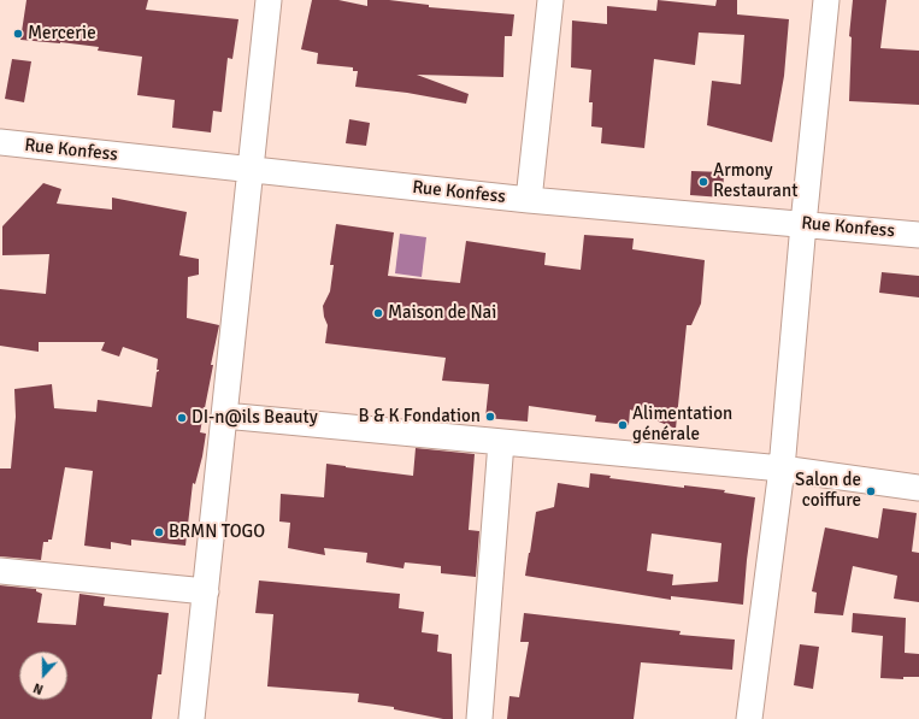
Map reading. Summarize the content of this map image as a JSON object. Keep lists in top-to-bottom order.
{
  "streets": {
    "street": ["Rue Konfess"]
  },
  "places": [
    "Mercerie",
    "Armony Restaurant",
    "Maison de Nai",
    "B & K Fondation",
    "DI-n@ils Beauty",
    "Alimentation générale",
    "Salon de coiffure",
    "BRMN TOGO"
  ],
  "north": "bottom"
}
